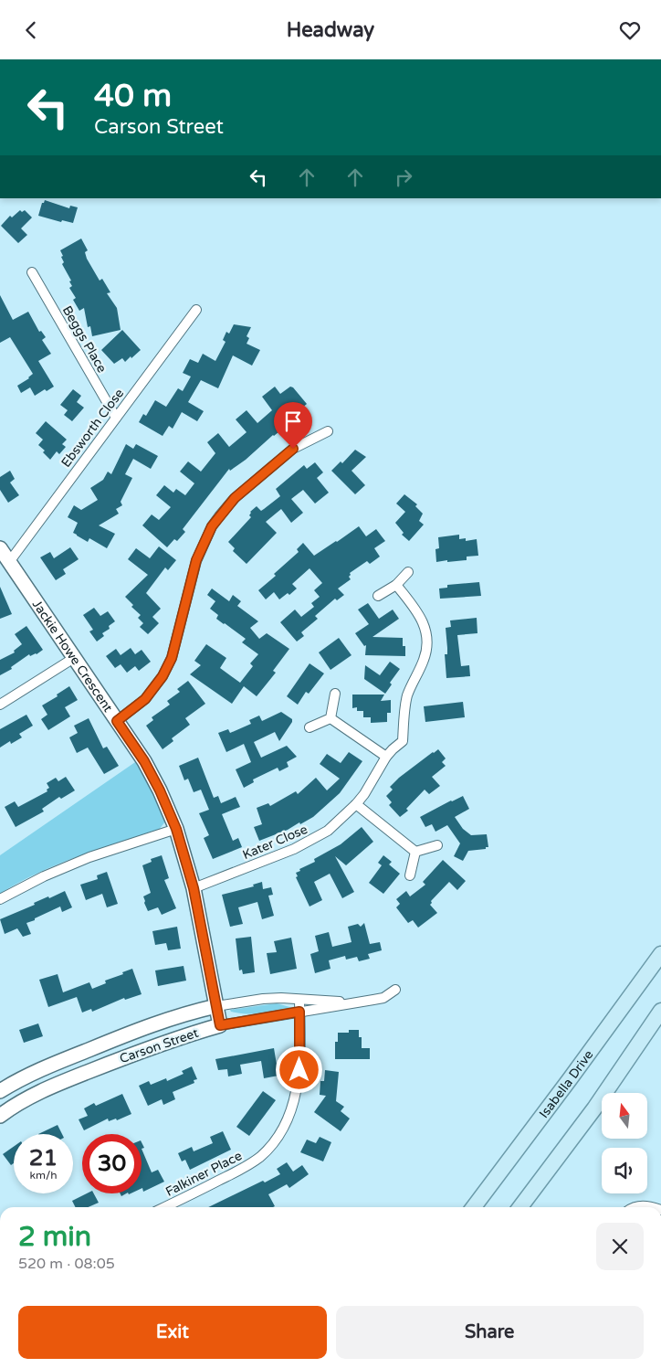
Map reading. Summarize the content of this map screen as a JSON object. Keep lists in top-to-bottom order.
{
  "streets": {
    "main road": ["Isabella Drive"],
    "street": [
      "Beggs Place",
      "Ebsworth Close",
      "Jackie Howe Crescent",
      "Kater Close",
      "Carson Street",
      "Falkiner Place"
    ]
  },
  "crossings": [
    ["Beggs Place", "Ebsworth Close"],
    ["Ebsworth Close", "Jackie Howe Crescent"],
    ["Jackie Howe Crescent", "Kater Close"],
    ["Jackie Howe Crescent", "Carson Street"],
    ["Carson Street", "Falkiner Place"]
  ],
  "north": "top",
  "page": {
    "header": "Headway",
    "turn": ["40 m", "Carson Street"],
    "speed": "21 km/h",
    "limit": "30",
    "heading": ["2 min", "520 m · 08:05"],
    "buttons": ["Exit", "Share"]
  }
}
